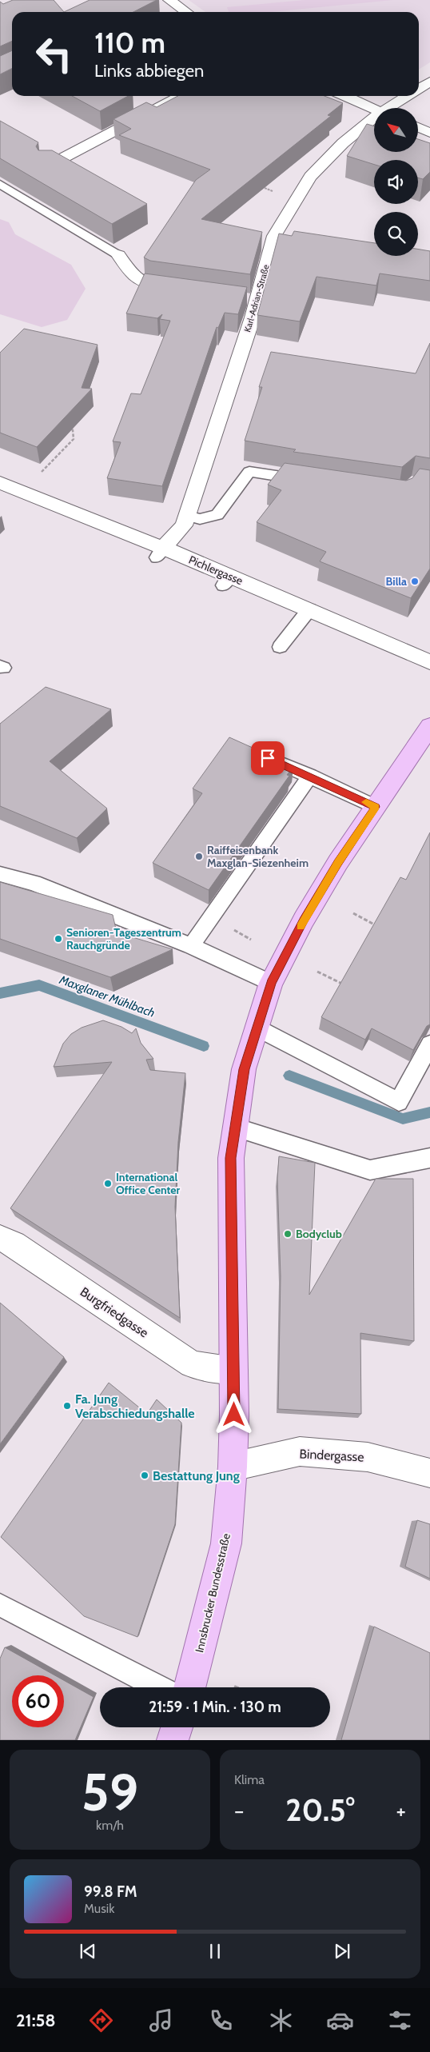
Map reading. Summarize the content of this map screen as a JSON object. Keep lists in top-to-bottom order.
{
  "streets": {
    "main road": ["Innsbrucker Bundesstraße"],
    "street": [
      "Karl-Adrian-Straße",
      "Pichlergasse",
      "Burgfriedgasse",
      "Bindergasse"
    ]
  },
  "crossings": [
    ["Karl-Adrian-Straße", "Pichlergasse"],
    ["Burgfriedgasse", "Innsbrucker Bundesstraße"],
    ["Bindergasse", "Innsbrucker Bundesstraße"]
  ],
  "water": ["Maxglaner Mühlbach"],
  "places": [
    "Billa",
    "Raiffeisenbank Maxglan-Siezenheim",
    "Senioren-Tageszentrum Rauchgründe",
    "International Office Center",
    "Bodyclub",
    "Fa. Jung Verabschiedungshalle",
    "Bestattung Jung"
  ],
  "north": "top left",
  "page": {
    "turn": ["110 m", "Links abbiegen"],
    "limit": "60",
    "trip": "21:59 · 1 Min. · 130 m",
    "tile": [
      ["59", "km/h"],
      "Klima"
    ],
    "heat": ["−", "20.5°", "+"],
    "song": ["99.8 FM", "Musik"],
    "tabs": "21:58"
  }
}
